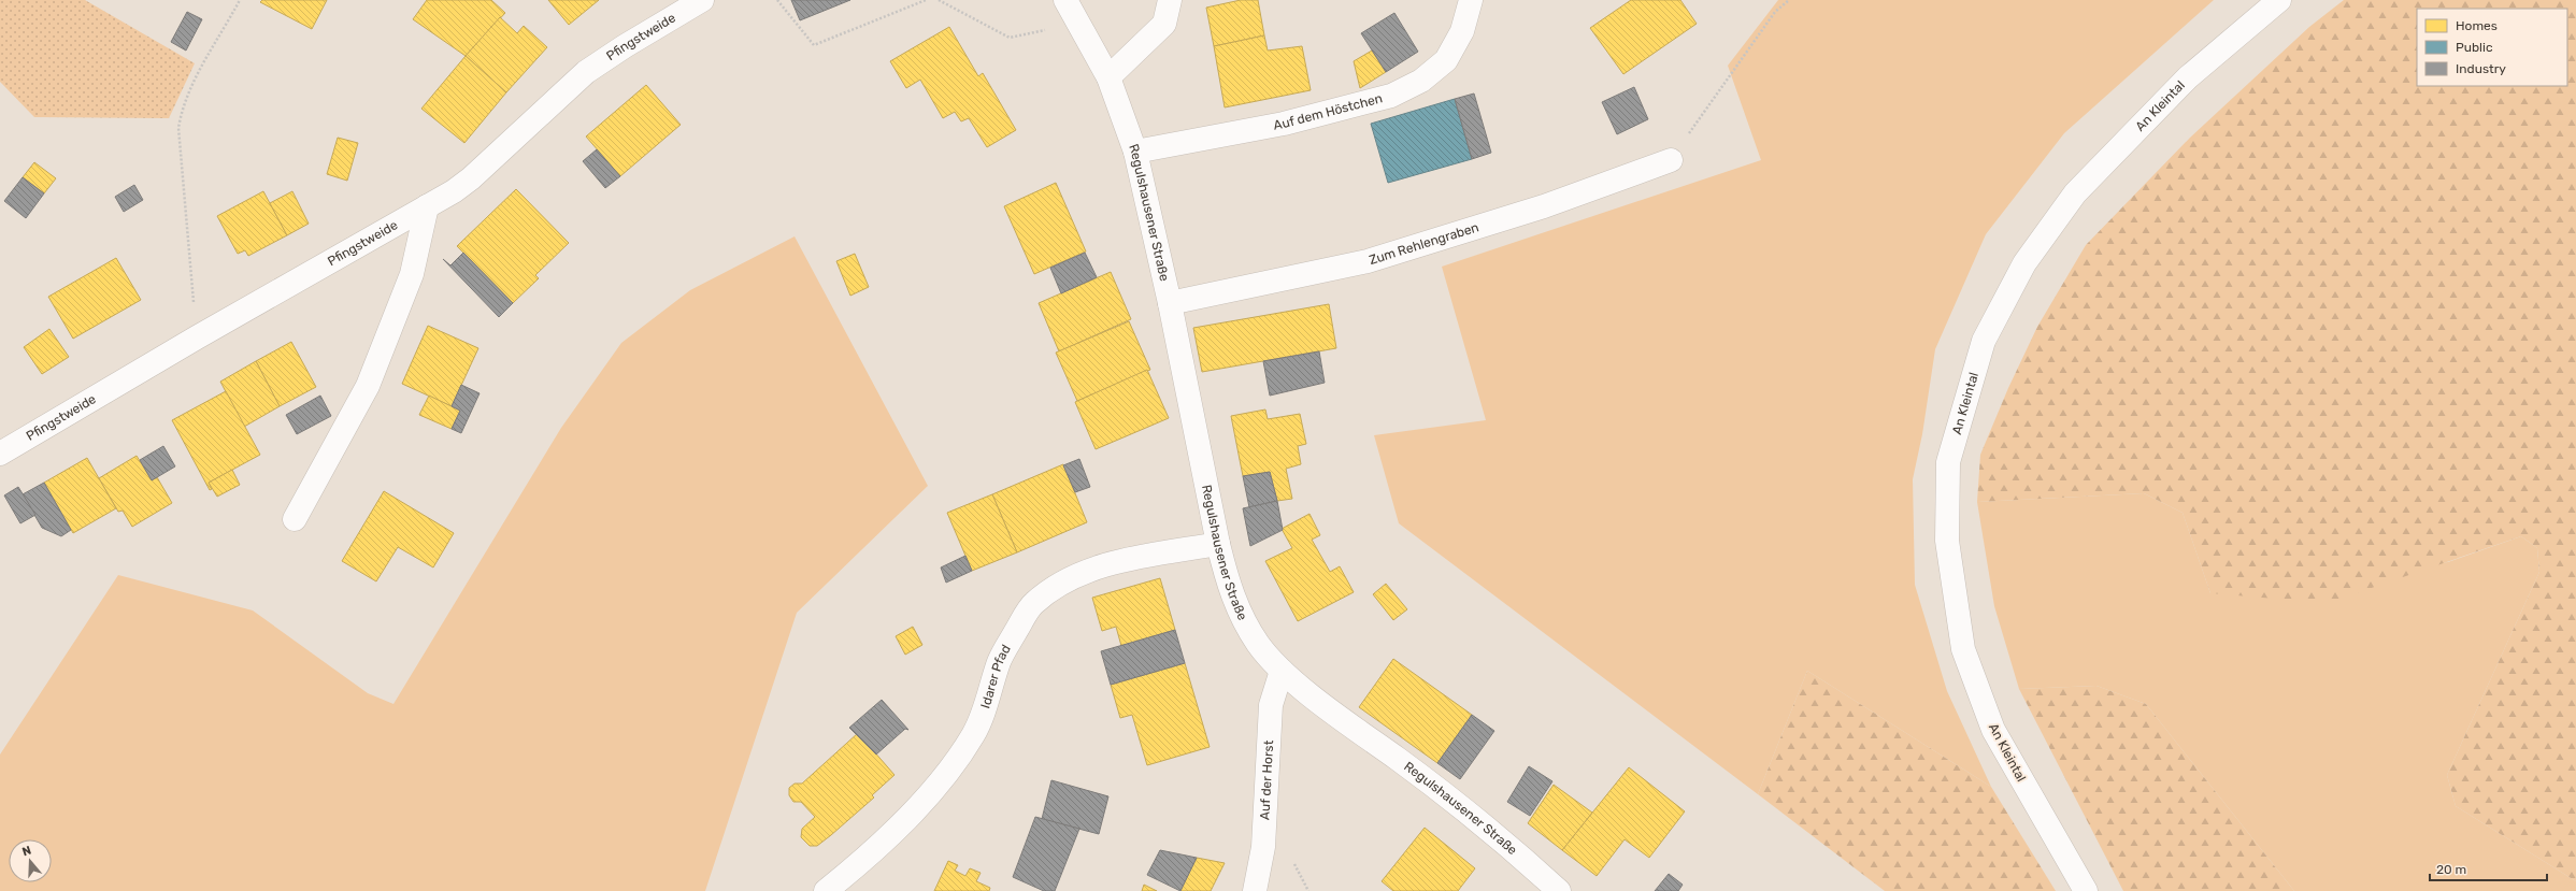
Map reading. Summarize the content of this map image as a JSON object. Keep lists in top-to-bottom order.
{
  "streets": {
    "street": [
      "Pfingstweide",
      "An Kleintal",
      "Auf dem Höstchen",
      "Regulshausener Straße",
      "Zum Rehlengraben",
      "Idarer Pfad",
      "Auf der Horst"
    ]
  },
  "crossings": [
    ["Auf dem Höstchen", "Regulshausener Straße"],
    ["Regulshausener Straße", "Zum Rehlengraben"],
    ["Regulshausener Straße", "Idarer Pfad"],
    ["Regulshausener Straße", "Auf der Horst"]
  ],
  "legend": ["Homes", "Public", "Industry"],
  "scale_bar": "20 m",
  "north": "top"
}
